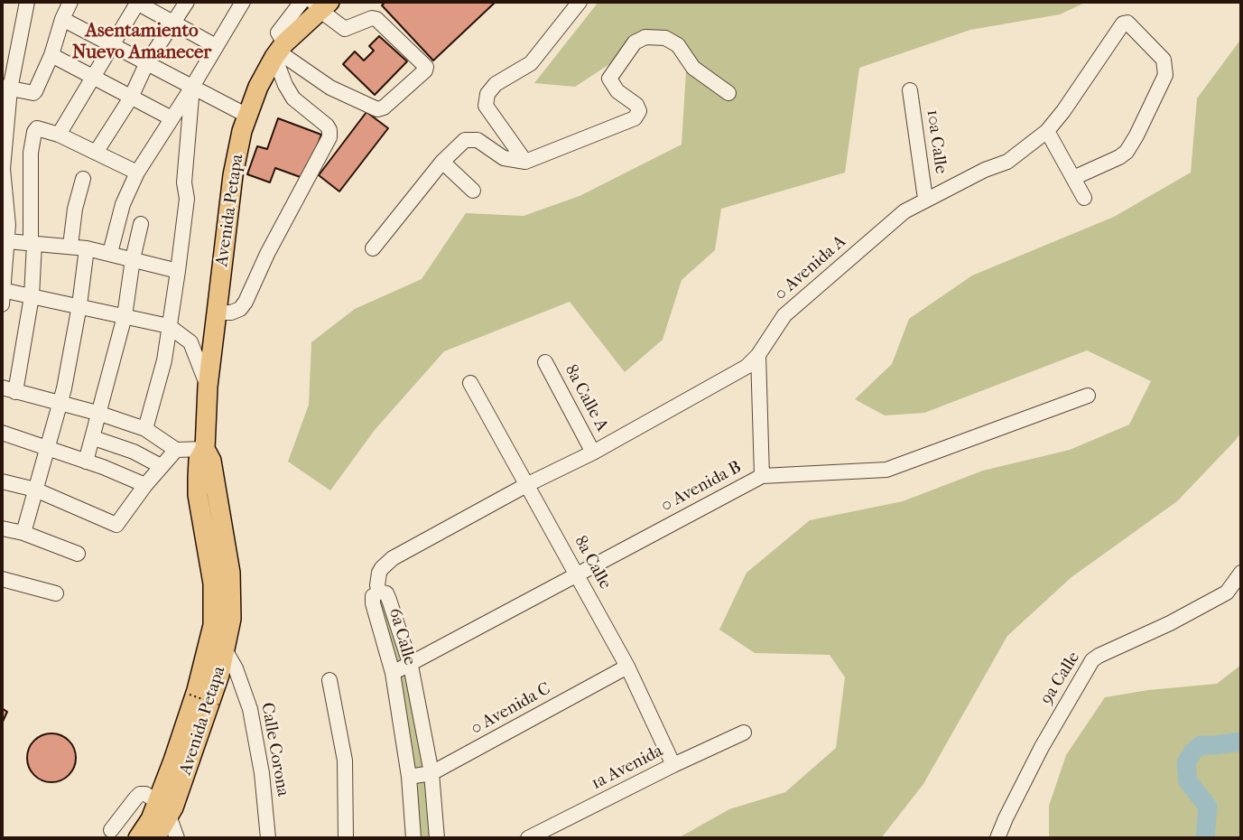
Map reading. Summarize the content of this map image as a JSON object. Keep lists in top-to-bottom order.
{
  "streets": {
    "main road": ["Avenida Petapa"],
    "street": [
      "10a Calle",
      "0 Avenida A",
      "8a Calle A",
      "0 Avenida B",
      "8a Calle",
      "6a Calle",
      "9a Calle",
      "0 Avenida C",
      "Calle Corona",
      "1a Avenida"
    ]
  },
  "crossings": [
    ["10a Calle", "0 Avenida A"],
    ["Avenida Petapa", "Calle Corona"],
    ["0 Avenida A", "8a Calle A"],
    ["0 Avenida A", "8a Calle"],
    ["0 Avenida A", "6a Calle"],
    ["0 Avenida B", "8a Calle"],
    ["0 Avenida B", "6a Calle"],
    ["8a Calle", "0 Avenida C"],
    ["8a Calle", "1a Avenida"],
    ["6a Calle", "0 Avenida C"]
  ],
  "districts": ["Asentamiento Nuevo Amanecer"]
}
